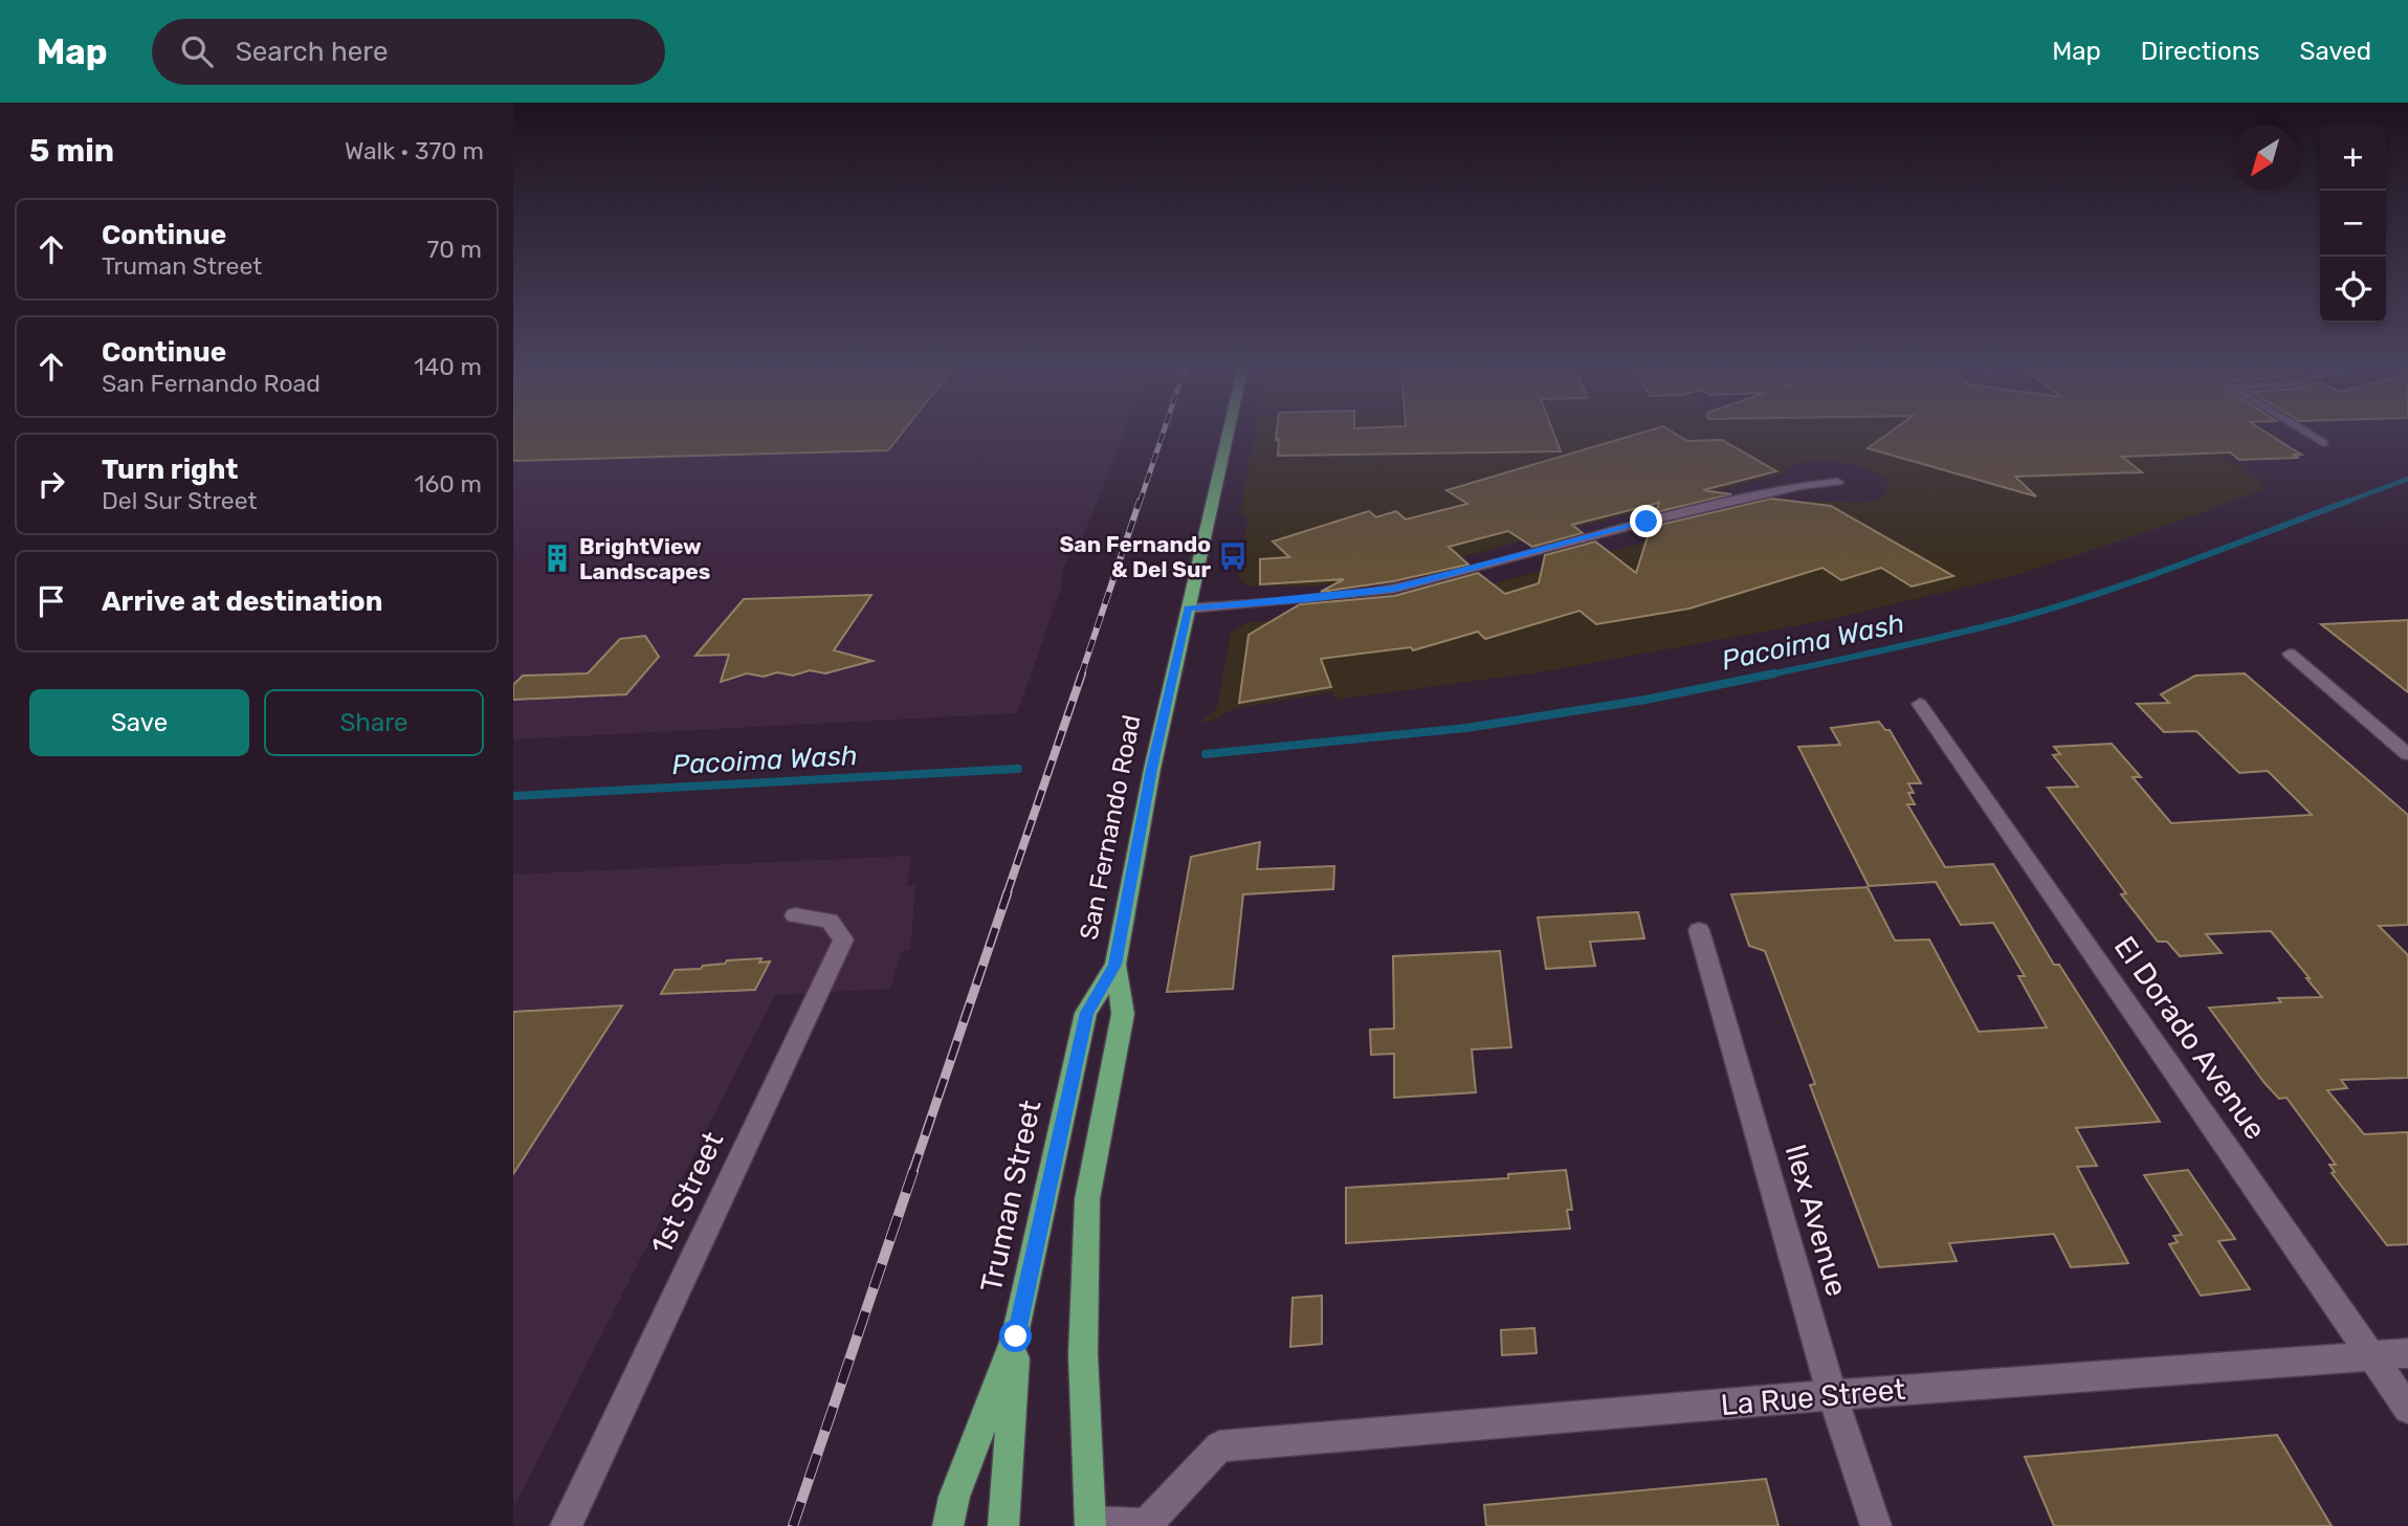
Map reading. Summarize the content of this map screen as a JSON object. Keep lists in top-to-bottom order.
{
  "streets": {
    "main road": ["San Fernando Road", "Truman Street"],
    "street": [
      "El Dorado Avenue",
      "1st Street",
      "Ilex Avenue",
      "La Rue Street"
    ]
  },
  "crossings": [
    ["San Fernando Road", "Truman Street"],
    ["San Fernando Road", "La Rue Street"],
    ["El Dorado Avenue", "La Rue Street"],
    ["Ilex Avenue", "La Rue Street"]
  ],
  "water": ["Pacoima Wash"],
  "places": {
    "bus stop": ["San Fernando & Del Sur"],
    "building": ["BrightView Landscapes"]
  },
  "north": "bottom left",
  "page": {
    "header": "Map",
    "search": "Search here",
    "nav": ["Map", "Directions", "Saved"],
    "heading": ["5 min", "Walk · 370 m"],
    "map_buttons": ["+", "−"],
    "list": [
      ["Continue", "Truman Street", "70 m"],
      ["Continue", "San Fernando Road", "140 m"],
      ["Turn right", "Del Sur Street", "160 m"],
      "Arrive at destination"
    ],
    "buttons": ["Save", "Share"]
  }
}
